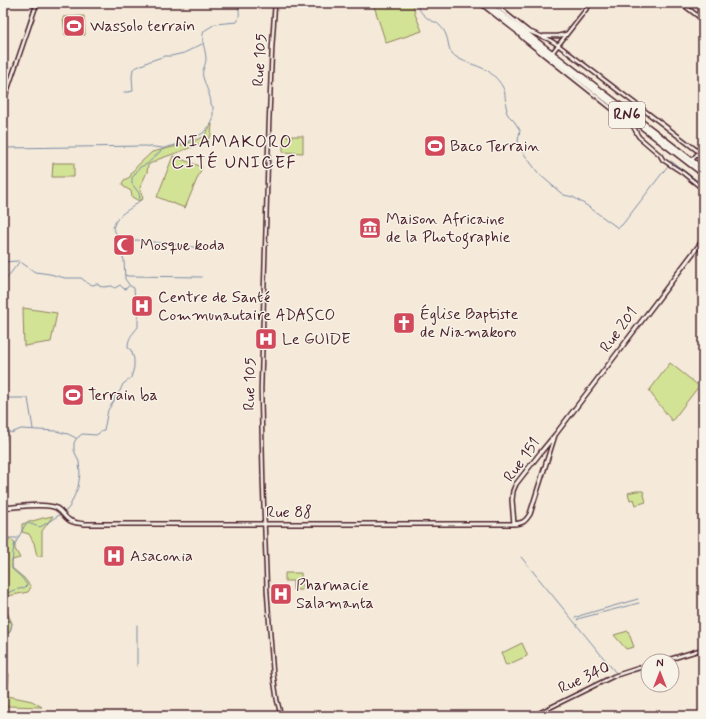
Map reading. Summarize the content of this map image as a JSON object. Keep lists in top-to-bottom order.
{
  "streets": {
    "highway": ["RN6"],
    "main road": ["Rue 201", "Rue 151", "Rue 88"],
    "street": ["Rue 105", "Rue 340"]
  },
  "crossings": [
    ["Rue 105", "Rue 88"],
    ["Rue 201", "Rue 151"],
    ["Rue 151", "Rue 88"]
  ],
  "districts": ["NIAMAKORO CITÉ UNICEF"],
  "places": {
    "sports": ["Wassolo terrain", "Baco Terrain", "Terrain ba"],
    "museum": ["Maison Africaine de la Photographie"],
    "mosque": ["Mosque koda"],
    "hospital": [
      "Centre de Santé Communautaire ADASCO",
      "Le GUIDE",
      "Asaconia",
      "Pharmacie Salamanta"
    ],
    "church": ["Église Baptiste de Niamakoro"]
  },
  "north": "top"
}
